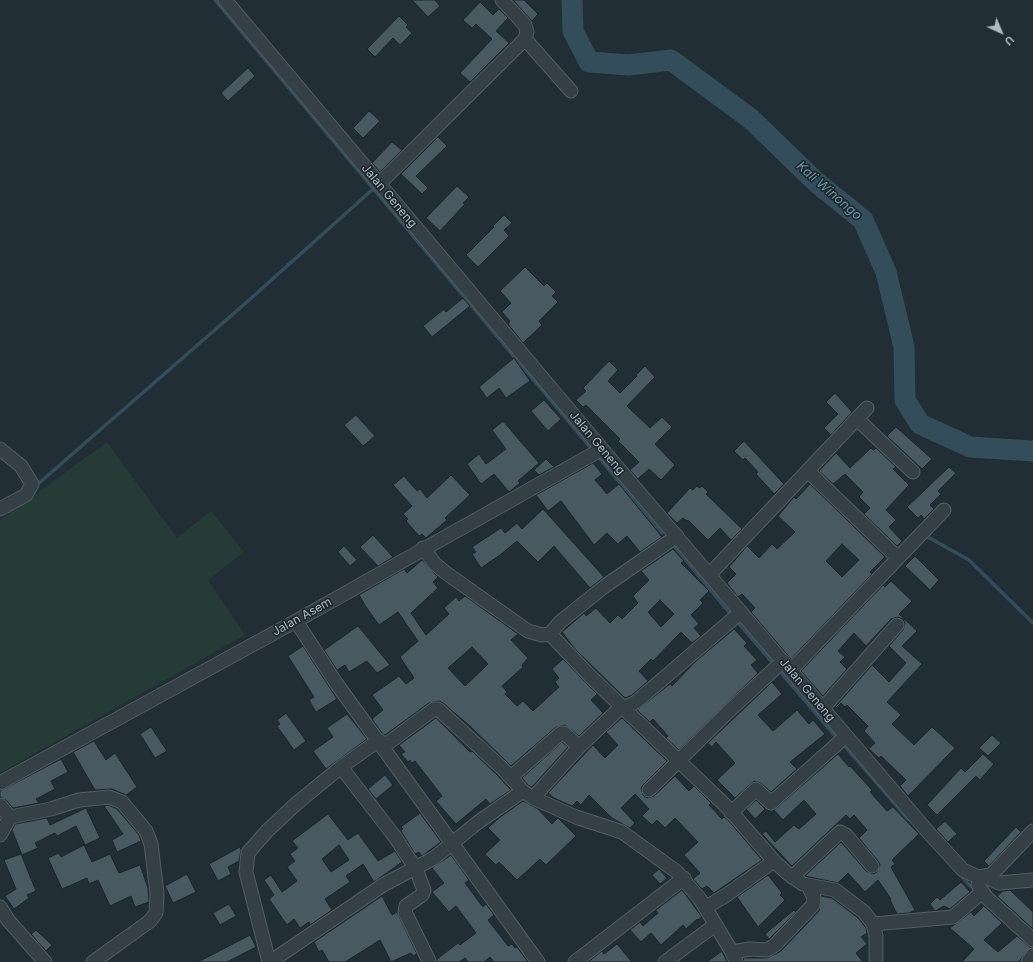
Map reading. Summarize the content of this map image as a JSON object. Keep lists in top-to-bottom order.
{
  "streets": {
    "street": ["Jalan Geneng", "Jalan Asem"]
  },
  "crossings": [
    ["Jalan Geneng", "Jalan Asem"]
  ],
  "water": ["Kali Winongo"],
  "north": "bottom right"
}
